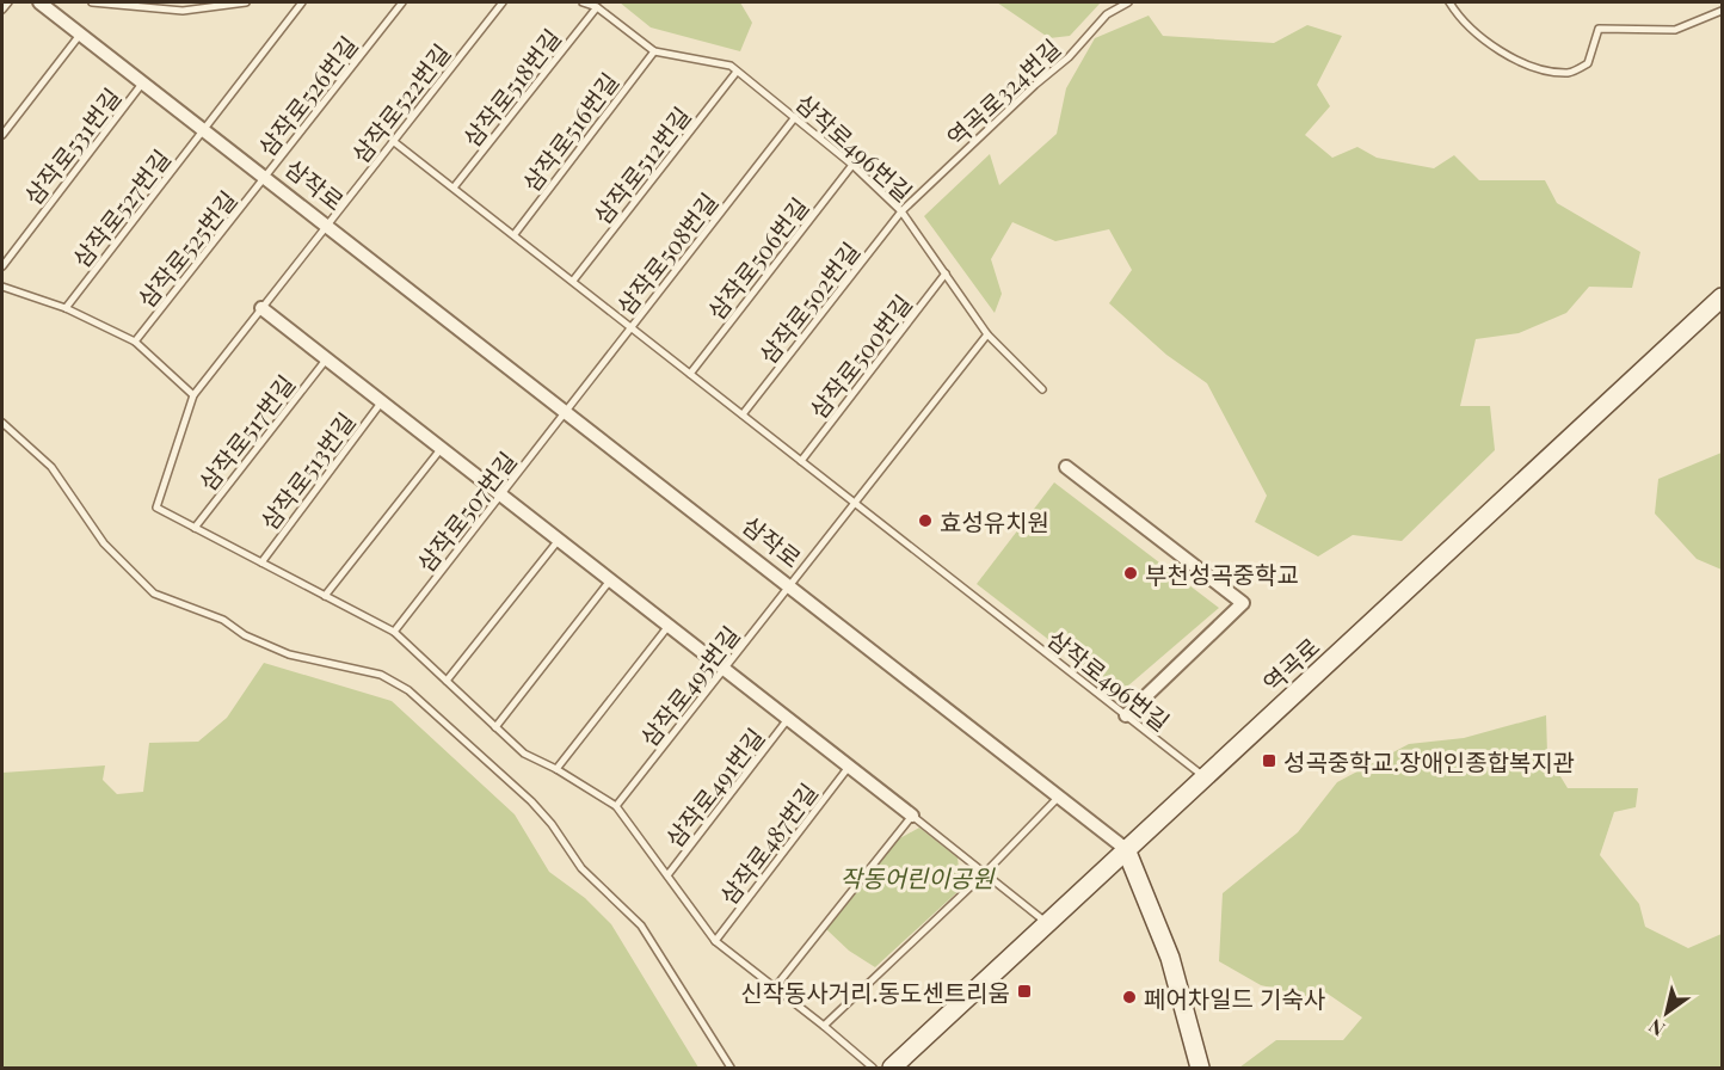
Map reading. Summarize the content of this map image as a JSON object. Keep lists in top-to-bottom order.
{
  "streets": {
    "street": ["삼작로", "역곡로"],
    "lane": [
      "삼작로518번길",
      "역곡로324번길",
      "삼작로526번길",
      "삼작로522번길",
      "삼작로516번길",
      "삼작로531번길",
      "삼작로496번길",
      "삼작로512번길",
      "삼작로527번길",
      "삼작로525번길",
      "삼작로508번길",
      "삼작로506번길",
      "삼작로502번길",
      "삼작로500번길",
      "삼작로517번길",
      "삼작로513번길",
      "삼작로507번길",
      "삼작로495번길",
      "삼작로491번길",
      "삼작로487번길"
    ]
  },
  "crossings": [
    ["삼작로518번길", "삼작로496번길"],
    ["역곡로324번길", "삼작로496번길"],
    ["역곡로324번길", "삼작로502번길"],
    ["삼작로526번길", "삼작로"],
    ["삼작로526번길", "삼작로525번길"],
    ["삼작로522번길", "삼작로496번길"],
    ["삼작로522번길", "삼작로"],
    ["삼작로522번길", "삼작로517번길"],
    ["삼작로516번길", "삼작로496번길"],
    ["삼작로531번길", "삼작로"],
    ["삼작로496번길", "삼작로512번길"],
    ["삼작로496번길", "삼작로508번길"],
    ["삼작로496번길", "삼작로506번길"],
    ["삼작로496번길", "삼작로502번길"],
    ["삼작로496번길", "삼작로500번길"],
    ["삼작로496번길", "역곡로"],
    ["삼작로", "삼작로527번길"],
    ["삼작로", "삼작로525번길"],
    ["삼작로", "삼작로508번길"],
    ["삼작로", "삼작로507번길"],
    ["삼작로", "역곡로"],
    ["삼작로", "삼작로495번길"],
    ["삼작로508번길", "삼작로507번길"]
  ],
  "parks": ["작동어린이공원"],
  "places": {
    "other": ["효성유치원", "부천성곡중학교", "페어차일드 기숙사"],
    "transit": ["성곡중학교.장애인종합복지관", "신작동사거리.동도센트리움"]
  },
  "north": "bottom left"
}
